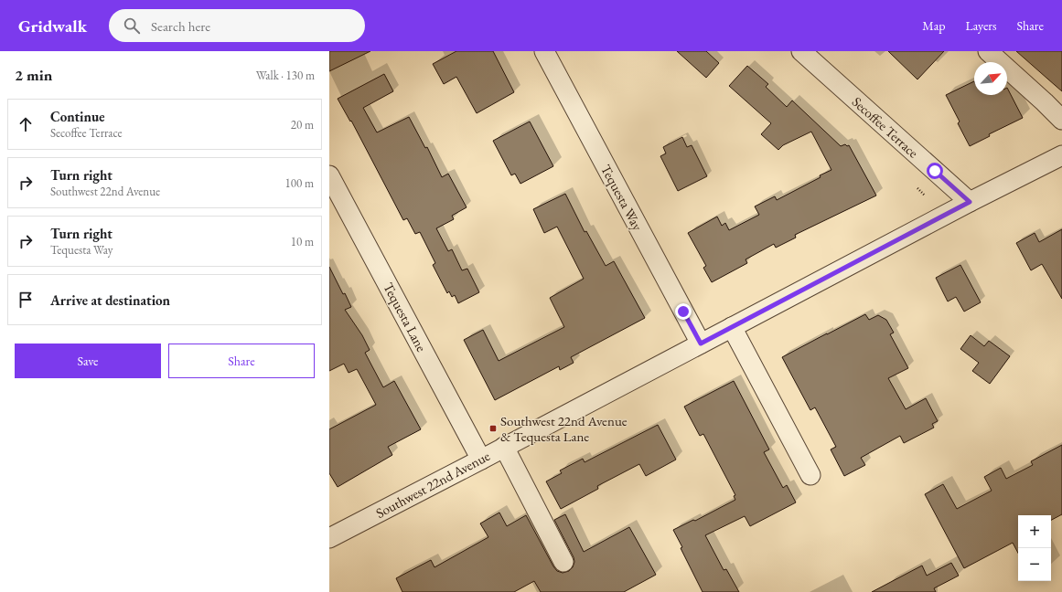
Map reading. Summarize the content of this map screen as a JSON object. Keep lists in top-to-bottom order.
{
  "streets": {
    "street": [
      "Secoffee Terrace",
      "Tequesta Way",
      "Tequesta Lane",
      "Southwest 22nd Avenue"
    ]
  },
  "crossings": [
    ["Secoffee Terrace", "Southwest 22nd Avenue"],
    ["Tequesta Way", "Southwest 22nd Avenue"],
    ["Tequesta Lane", "Southwest 22nd Avenue"]
  ],
  "places": {
    "transit": ["Southwest 22nd Avenue & Tequesta Lane"]
  },
  "north": "top right",
  "page": {
    "header": "Gridwalk",
    "search": "Search here",
    "nav": ["Map", "Layers", "Share"],
    "heading": ["2 min", "Walk · 130 m"],
    "list": [
      ["Continue", "Secoffee Terrace", "20 m"],
      ["Turn right", "Southwest 22nd Avenue", "100 m"],
      ["Turn right", "Tequesta Way", "10 m"],
      "Arrive at destination"
    ],
    "buttons": ["Save", "Share"],
    "map_buttons": ["+", "−"]
  }
}
